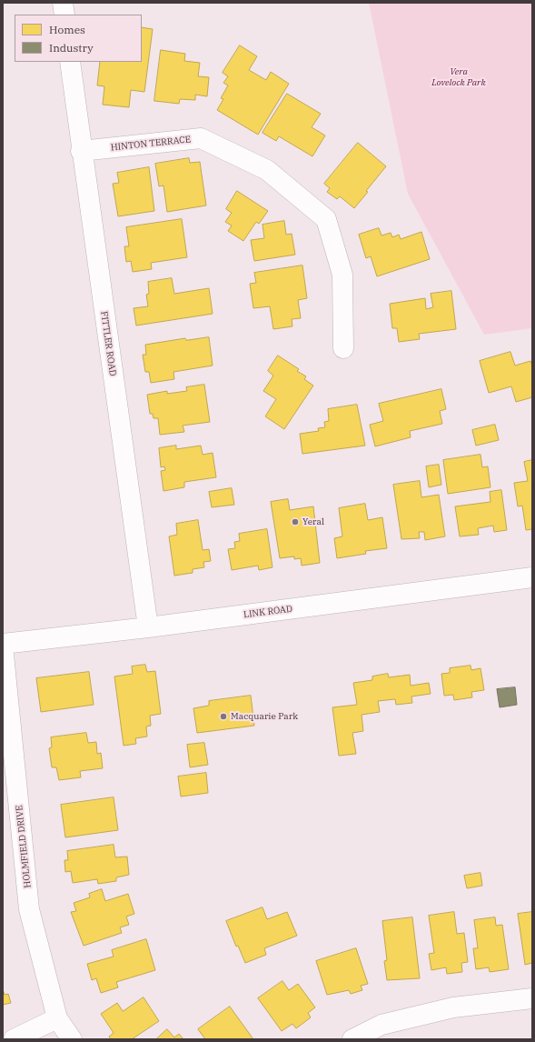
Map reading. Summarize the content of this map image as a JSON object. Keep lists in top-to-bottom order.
{
  "streets": {
    "street": [
      "HINTON TERRACE",
      "FITTLER ROAD",
      "LINK ROAD",
      "HOLMFIELD DRIVE"
    ]
  },
  "crossings": [
    ["HINTON TERRACE", "FITTLER ROAD"],
    ["FITTLER ROAD", "LINK ROAD"],
    ["LINK ROAD", "HOLMFIELD DRIVE"]
  ],
  "parks": ["Vera Lovelock Park"],
  "places": ["Yeral", "Macquarie Park"],
  "legend": ["Homes", "Industry"]
}
